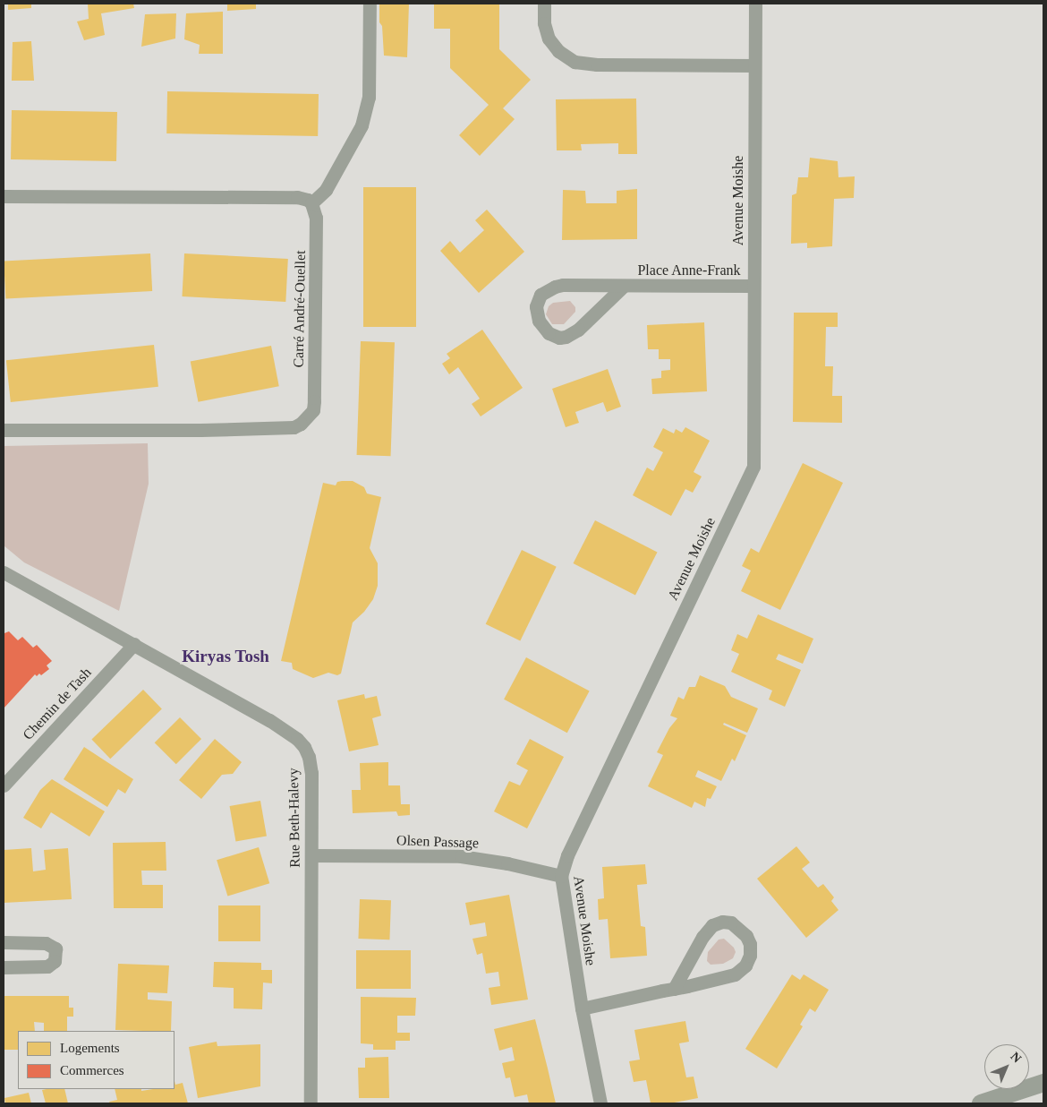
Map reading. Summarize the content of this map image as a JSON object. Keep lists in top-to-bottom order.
{
  "streets": {
    "street": [
      "Avenue Moishe",
      "Place Anne-Frank",
      "Carré André-Ouellet",
      "Chemin de Tash",
      "Rue Beth-Halevy",
      "Olsen Passage"
    ]
  },
  "crossings": [
    ["Avenue Moishe", "Place Anne-Frank"],
    ["Avenue Moishe", "Olsen Passage"],
    ["Chemin de Tash", "Rue Beth-Halevy"],
    ["Rue Beth-Halevy", "Olsen Passage"]
  ],
  "districts": ["Kiryas Tosh"],
  "legend": ["Logements", "Commerces"],
  "north": "top right"
}
